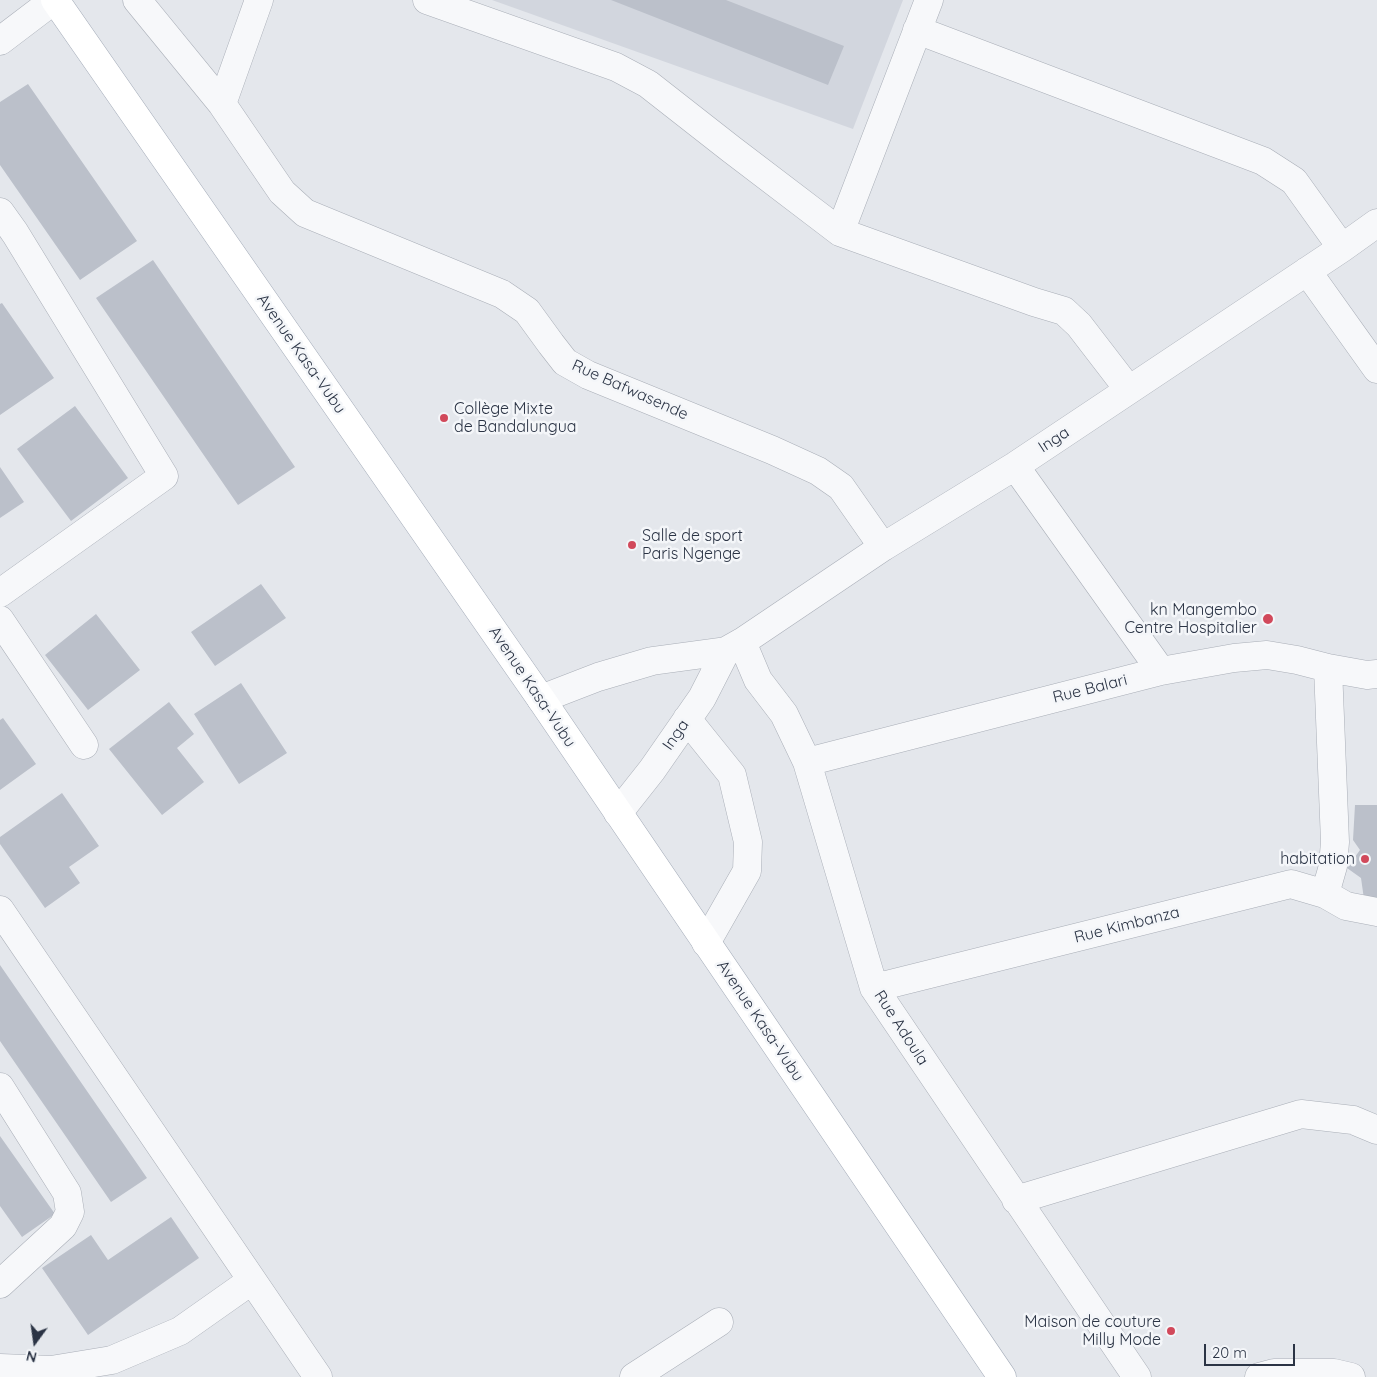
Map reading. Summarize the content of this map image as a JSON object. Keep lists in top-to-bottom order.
{
  "streets": {
    "main road": ["Avenue Kasa-Vubu"],
    "street": [
      "Rue Bafwasende",
      "Inga",
      "Rue Balari",
      "Rue Kimbanza",
      "Rue Adoula"
    ]
  },
  "crossings": [
    ["Avenue Kasa-Vubu", "Inga"],
    ["Rue Bafwasende", "Inga"],
    ["Inga", "Rue Adoula"],
    ["Rue Balari", "Rue Adoula"],
    ["Rue Kimbanza", "Rue Adoula"]
  ],
  "places": [
    "Collège Mixte de Bandalungua",
    "Salle de sport Paris Ngenge",
    "kn Mangembo Centre Hospitalier",
    "habitation",
    "Maison de couture Milly Mode"
  ],
  "scale_bar": "20 m",
  "north": "bottom"
}
